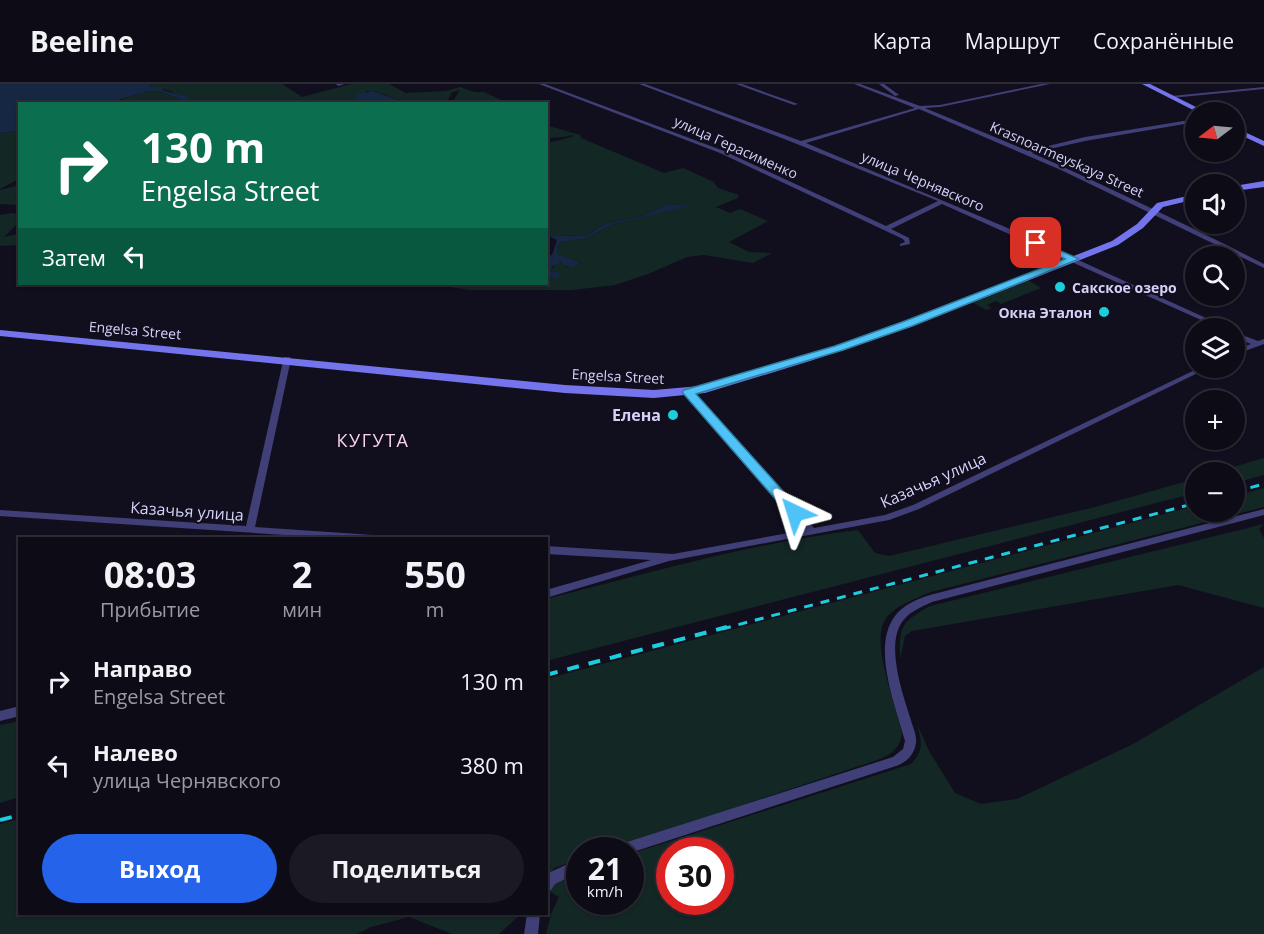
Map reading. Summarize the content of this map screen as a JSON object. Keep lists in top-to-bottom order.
{
  "streets": {
    "street": [
      "улица Герасименко",
      "Krasnoarmeyskaya Street",
      "улица Чернявского",
      "Engelsa Street",
      "Казачья улица"
    ]
  },
  "crossings": [
    ["Krasnoarmeyskaya Street", "Engelsa Street"],
    ["улица Чернявского", "Engelsa Street"]
  ],
  "districts": ["КУГУТА"],
  "places": ["Сакское озеро", "Окна Эталон", "Елена"],
  "north": "left",
  "page": {
    "header": "Beeline",
    "nav": ["Карта", "Маршрут", "Сохранённые"],
    "map_buttons": ["+", "−"],
    "turn": ["130 m", "Engelsa Street"],
    "then": "Затем",
    "eta": [
      "08:03",
      "Прибытие",
      "2",
      "мин",
      "550",
      "m"
    ],
    "list": [
      {
        "name": "Направо",
        "note": "Engelsa Street",
        "value": "130 m"
      },
      {
        "name": "Налево",
        "note": "улица Чернявского",
        "value": "380 m"
      }
    ],
    "buttons": ["Выход", "Поделиться"],
    "speed": "21 km/h",
    "limit": "30"
  }
}
